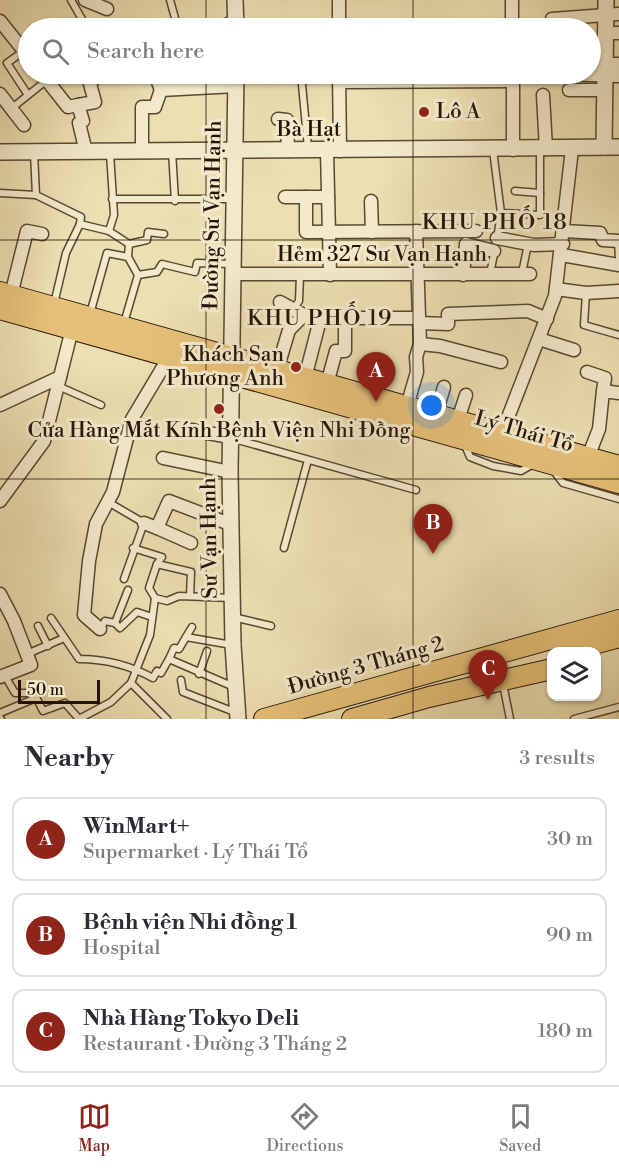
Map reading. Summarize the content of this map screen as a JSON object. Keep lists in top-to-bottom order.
{
  "streets": {
    "main road": ["Lý Thái Tổ", "Đường 3 Tháng 2"],
    "street": [
      "Bà Hạt",
      "Đường Sư Vạn Hạnh",
      "Hẻm 327 Sư Vạn Hạnh",
      "Sư Vạn Hạnh"
    ]
  },
  "crossings": [
    ["Bà Hạt", "Đường Sư Vạn Hạnh"],
    ["Đường Sư Vạn Hạnh", "Hẻm 327 Sư Vạn Hạnh"],
    ["Đường Sư Vạn Hạnh", "Lý Thái Tổ"],
    ["Đường Sư Vạn Hạnh", "Sư Vạn Hạnh"],
    ["Lý Thái Tổ", "Sư Vạn Hạnh"]
  ],
  "districts": ["KHU PHỐ 18", "KHU PHỐ 19"],
  "places": ["Lô A", "Khách Sạn Phương Anh", "Cửa Hàng Mắt Kính Bệnh Viện Nhi Đồng"],
  "scale_bar": "50 m",
  "page": {
    "search": "Search here",
    "pins": ["A", "B", "C"],
    "scale": "50 m",
    "heading": ["Nearby", "3 results"],
    "list": [
      {
        "mark": "A",
        "name": "WinMart+",
        "note": "Supermarket · Lý Thái Tổ",
        "value": "30 m"
      },
      {
        "mark": "B",
        "name": "Bệnh viện Nhi đồng 1",
        "note": "Hospital",
        "value": "90 m"
      },
      {
        "mark": "C",
        "name": "Nhà Hàng Tokyo Deli",
        "note": "Restaurant · Đường 3 Tháng 2",
        "value": "180 m"
      }
    ],
    "nav": ["Map", "Directions", "Saved"]
  }
}
